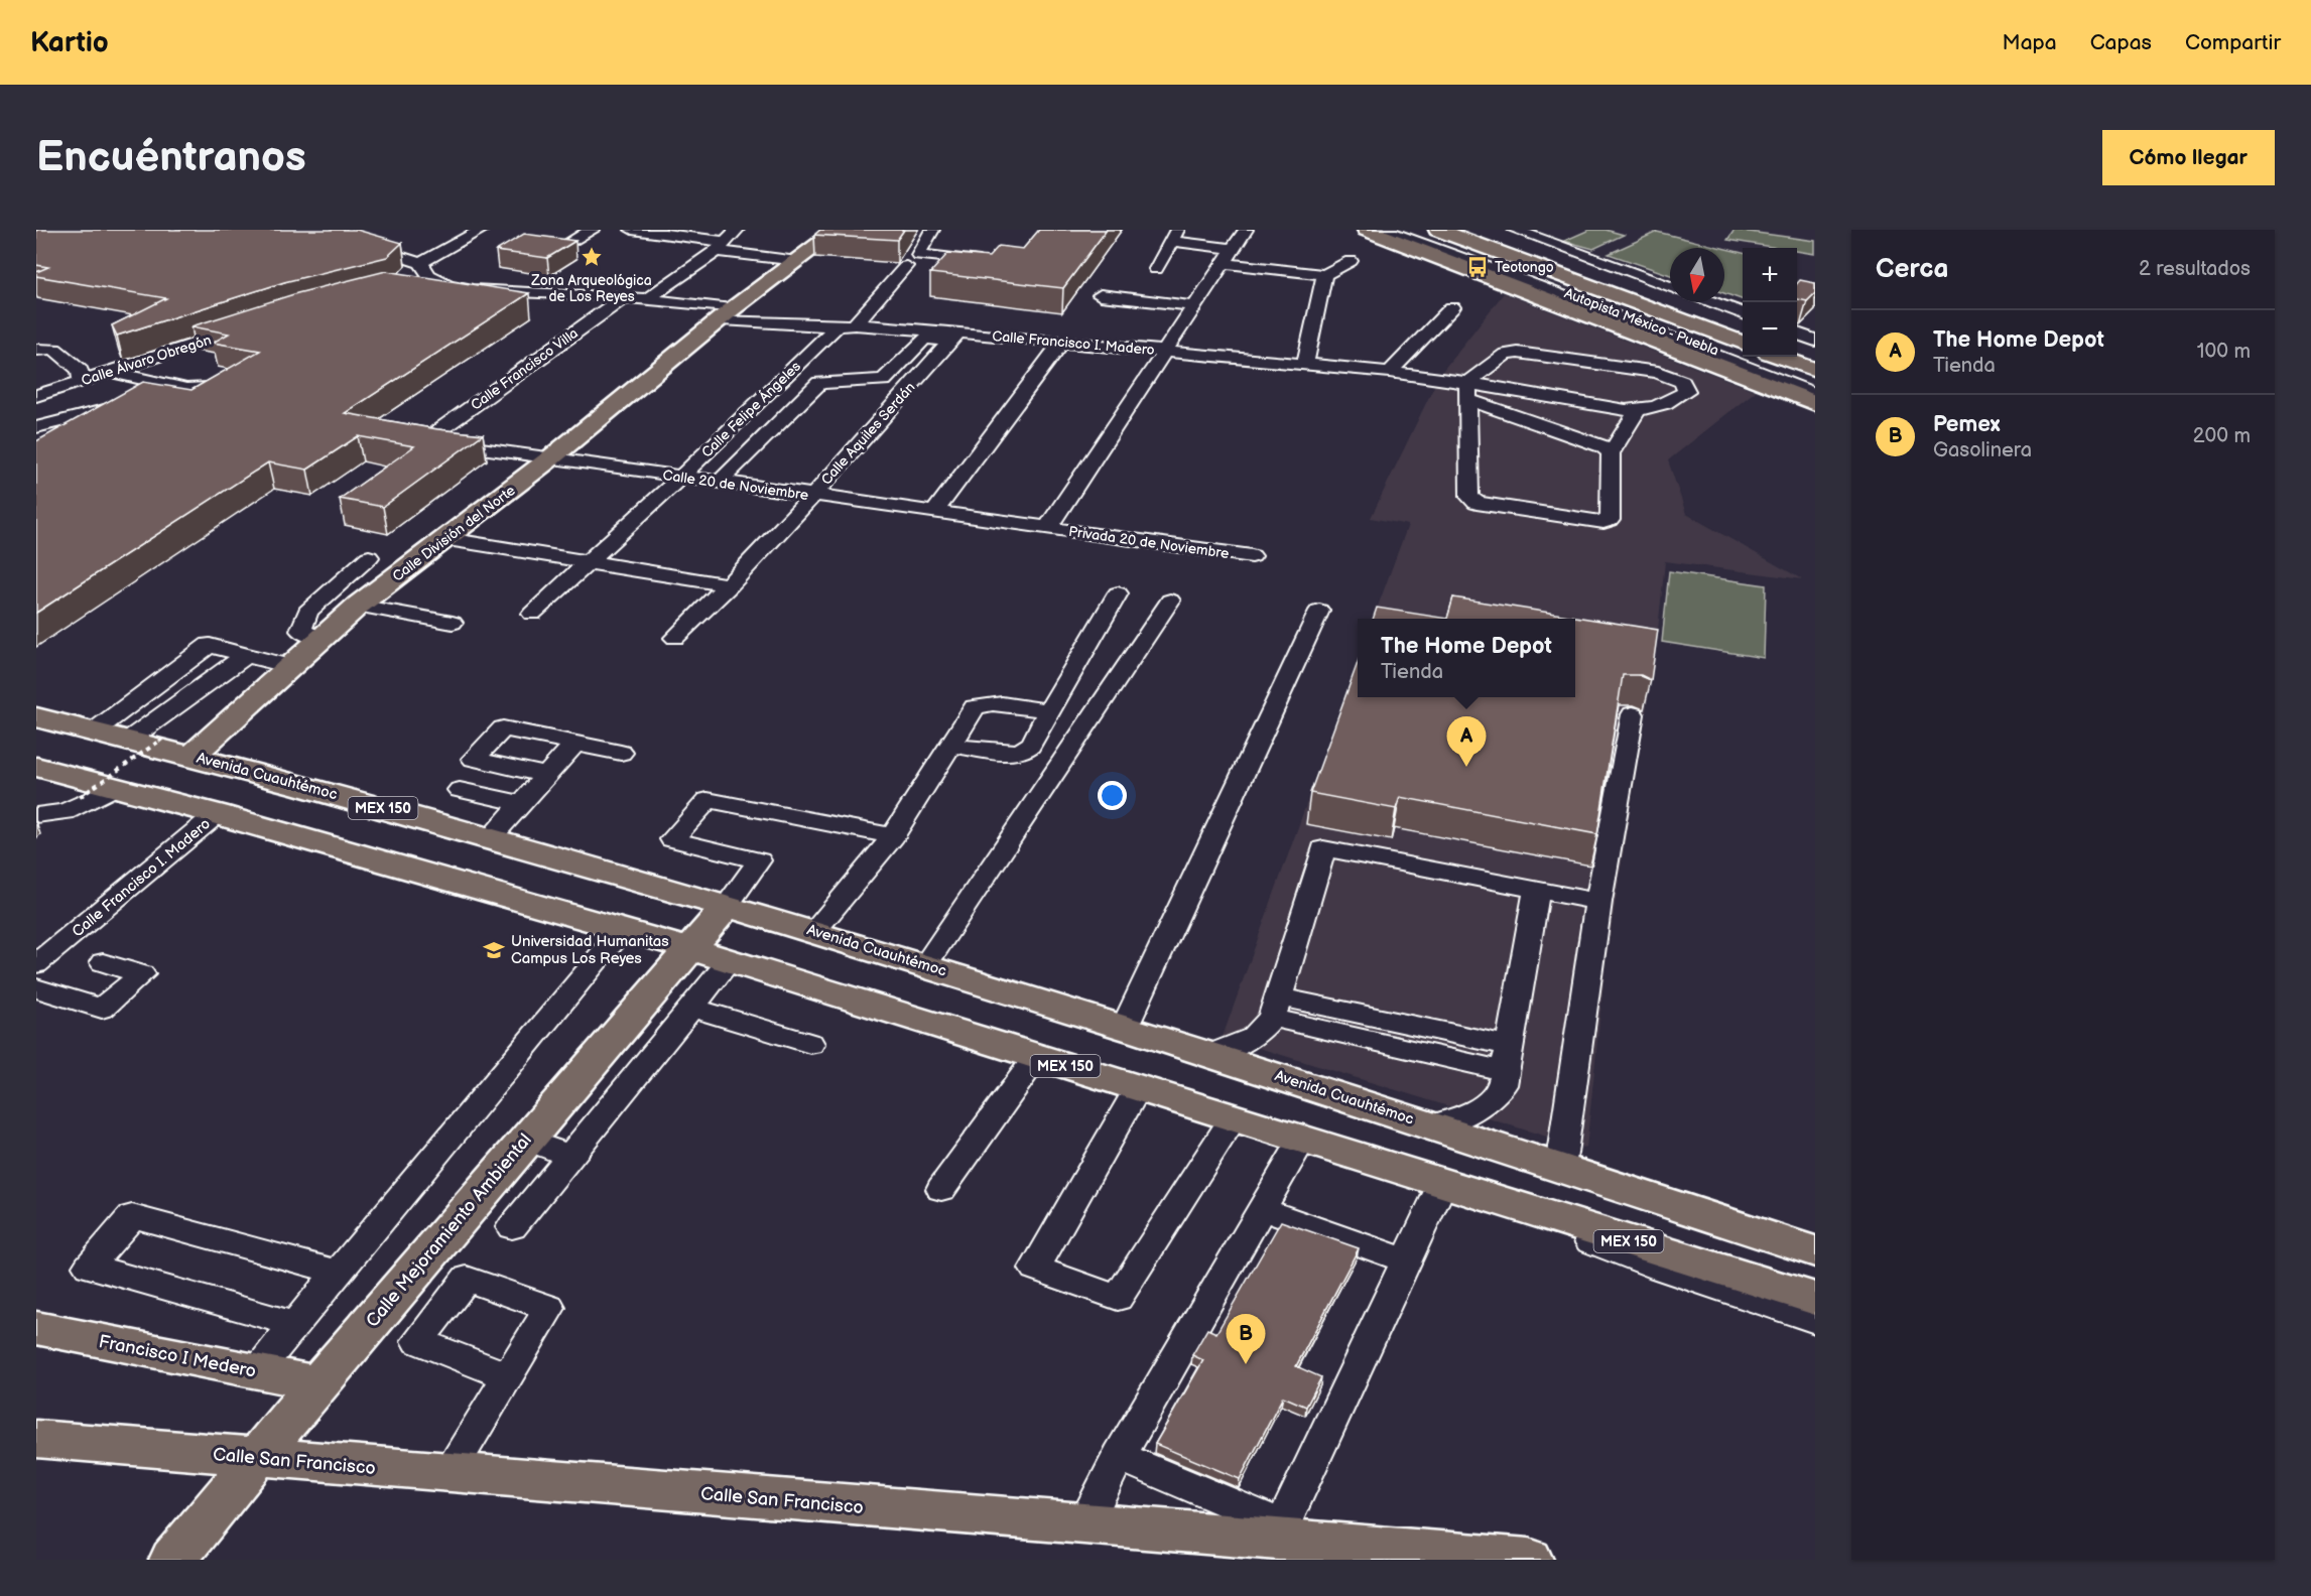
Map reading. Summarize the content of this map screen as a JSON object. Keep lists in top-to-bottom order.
{
  "streets": {
    "main road": [
      "Autopista México - Puebla",
      "Calle División del Norte",
      "Avenida Cuauhtémoc",
      "MEX 150",
      "Calle Mejoramiento Ambiental",
      "Francisco I Medero",
      "Calle San Francisco"
    ],
    "street": [
      "Calle Francisco I. Madero",
      "Calle Álvaro Obregón",
      "Calle Francisco Villa",
      "Calle Felipe Ángeles",
      "Calle Aquiles Serdán",
      "Calle 20 de Noviembre",
      "Privada 20 de Noviembre"
    ]
  },
  "crossings": [
    ["Calle Francisco I. Madero", "Calle Francisco Villa"],
    ["Calle Francisco I. Madero", "Calle Felipe Ángeles"],
    ["Calle Francisco I. Madero", "Calle Aquiles Serdán"],
    ["Calle Francisco I. Madero", "Calle División del Norte"],
    ["Calle Francisco I. Madero", "MEX 150"],
    ["Calle Francisco Villa", "Calle 20 de Noviembre"],
    ["Calle Felipe Ángeles", "Calle 20 de Noviembre"],
    ["Calle Aquiles Serdán", "Calle 20 de Noviembre"],
    ["Calle 20 de Noviembre", "Calle División del Norte"],
    ["Calle 20 de Noviembre", "Privada 20 de Noviembre"],
    ["Calle División del Norte", "Avenida Cuauhtémoc"],
    ["Avenida Cuauhtémoc", "Calle Mejoramiento Ambiental"],
    ["MEX 150", "Calle Mejoramiento Ambiental"],
    ["Calle Mejoramiento Ambiental", "Francisco I Medero"],
    ["Calle Mejoramiento Ambiental", "Calle San Francisco"]
  ],
  "places": {
    "place": ["Zona Arqueológica de Los Reyes"],
    "bus stop": ["Teotongo"],
    "school or university": ["Universidad Humanitas Campus Los Reyes"]
  },
  "north": "bottom",
  "page": {
    "header": "Kartio",
    "nav": ["Mapa", "Capas", "Compartir"],
    "buttons": "Cómo llegar",
    "title": "Encuéntranos",
    "heading": ["Cerca", "2 resultados"],
    "map_buttons": ["+", "−"],
    "list": [
      {
        "mark": "A",
        "name": "The Home Depot",
        "note": "Tienda",
        "value": "100 m"
      },
      {
        "mark": "B",
        "name": "Pemex",
        "note": "Gasolinera",
        "value": "200 m"
      }
    ],
    "popup": ["The Home Depot", "Tienda"],
    "pins": ["A", "B"]
  }
}
